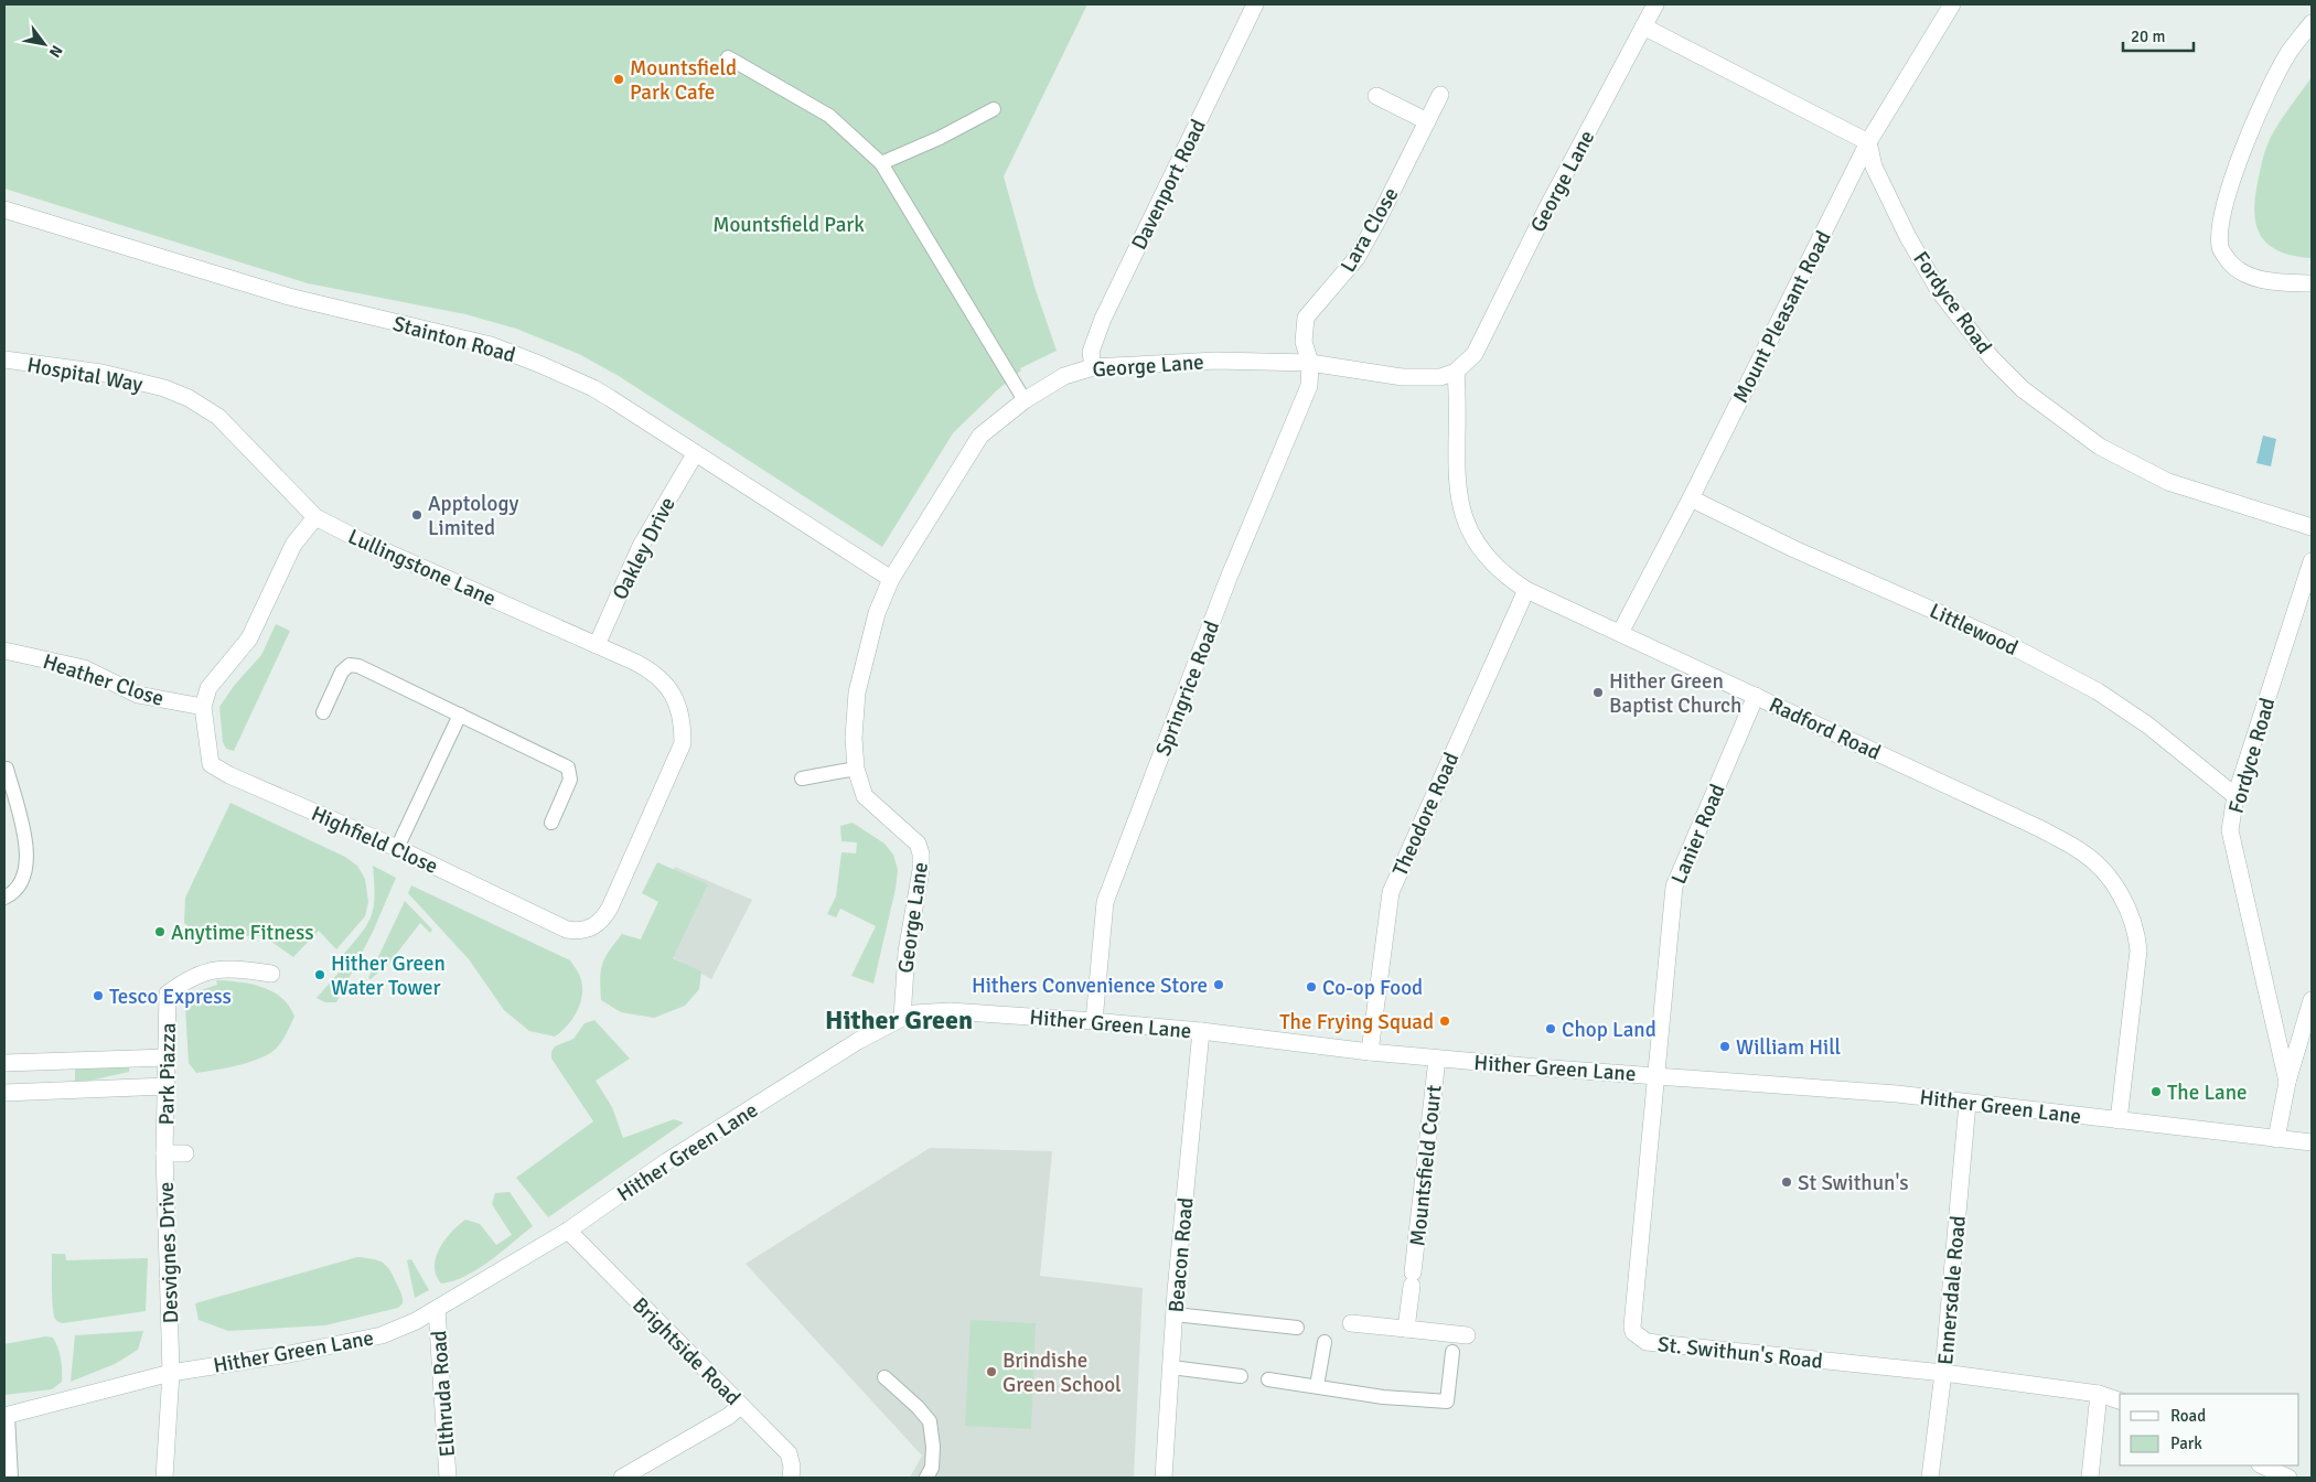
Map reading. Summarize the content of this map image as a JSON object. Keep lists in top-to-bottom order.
{
  "streets": {
    "street": [
      "George Lane",
      "Davenport Road",
      "Lara Close",
      "Fordyce Road",
      "Mount Pleasant Road",
      "Stainton Road",
      "Hospital Way",
      "Oakley Drive",
      "Lullingstone Lane",
      "Littlewood",
      "Heather Close",
      "Springrice Road",
      "Radford Road",
      "Theodore Road",
      "Lanier Road",
      "Highfield Close",
      "Hither Green Lane",
      "Park Piazza",
      "Mountsfield Court",
      "Desvignes Drive",
      "Beacon Road",
      "Ennersdale Road",
      "Brightside Road",
      "St. Swithun's Road",
      "Elthruda Road"
    ]
  },
  "crossings": [
    ["George Lane", "Davenport Road"],
    ["George Lane", "Lara Close"],
    ["George Lane", "Stainton Road"],
    ["George Lane", "Springrice Road"],
    ["George Lane", "Radford Road"],
    ["George Lane", "Hither Green Lane"],
    ["Lara Close", "Springrice Road"],
    ["Fordyce Road", "Mount Pleasant Road"],
    ["Fordyce Road", "Littlewood"],
    ["Mount Pleasant Road", "Littlewood"],
    ["Mount Pleasant Road", "Radford Road"],
    ["Stainton Road", "Oakley Drive"],
    ["Hospital Way", "Lullingstone Lane"],
    ["Oakley Drive", "Lullingstone Lane"],
    ["Lullingstone Lane", "Highfield Close"],
    ["Heather Close", "Highfield Close"],
    ["Springrice Road", "Hither Green Lane"],
    ["Radford Road", "Theodore Road"],
    ["Radford Road", "Lanier Road"],
    ["Radford Road", "Hither Green Lane"],
    ["Theodore Road", "Hither Green Lane"],
    ["Lanier Road", "Hither Green Lane"],
    ["Lanier Road", "St. Swithun's Road"],
    ["Hither Green Lane", "Mountsfield Court"],
    ["Hither Green Lane", "Desvignes Drive"],
    ["Hither Green Lane", "Beacon Road"],
    ["Hither Green Lane", "Ennersdale Road"],
    ["Hither Green Lane", "Brightside Road"],
    ["Hither Green Lane", "St. Swithun's Road"],
    ["Hither Green Lane", "Elthruda Road"],
    ["Park Piazza", "Desvignes Drive"],
    ["Ennersdale Road", "St. Swithun's Road"]
  ],
  "districts": ["Hither Green"],
  "parks": ["Mountsfield Park"],
  "places": [
    "Mountsfield Park Cafe",
    "Apptology Limited",
    "Hither Green Baptist Church",
    "Anytime Fitness",
    "Hither Green Water Tower",
    "Hithers Convenience Store",
    "Co-op Food",
    "Tesco Express",
    "The Frying Squad",
    "Chop Land",
    "William Hill",
    "The Lane",
    "St Swithun's",
    "Brindishe Green School"
  ],
  "legend": ["Road", "Park"],
  "scale_bar": "20 m",
  "north": "bottom right"
}
